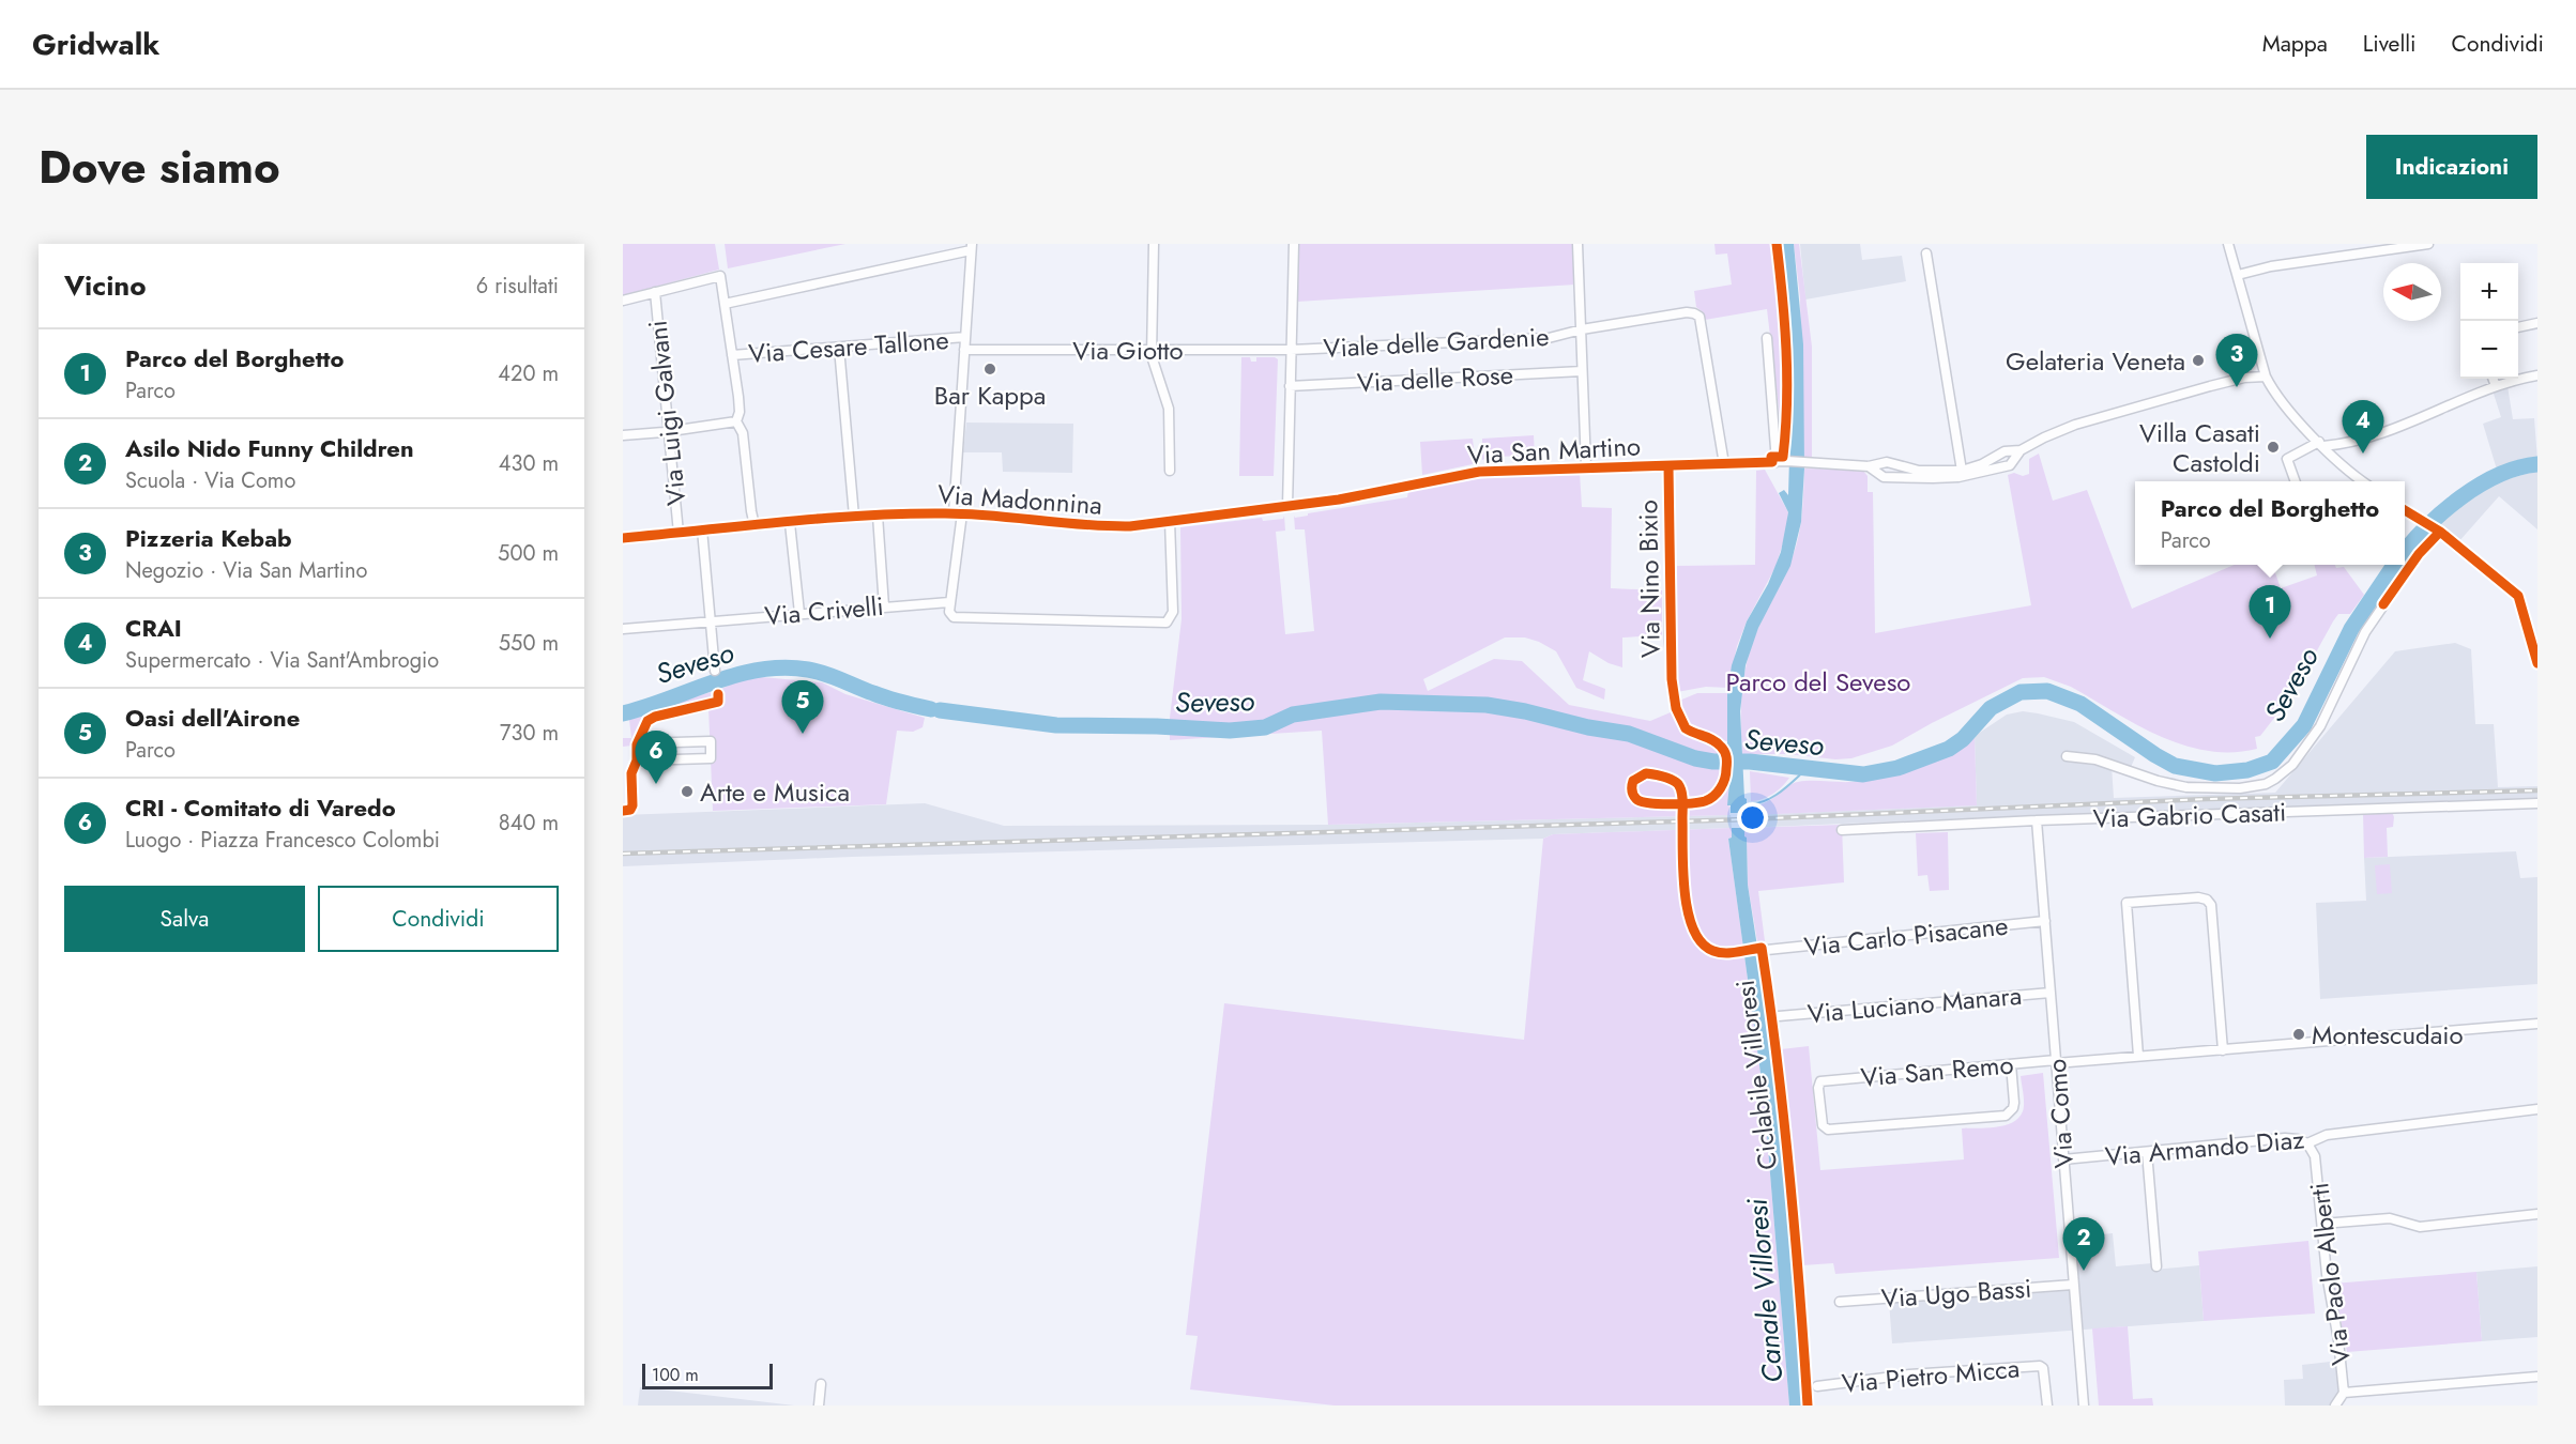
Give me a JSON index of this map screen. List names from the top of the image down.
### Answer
{
  "streets": {
    "street": [
      "Viale delle Gardenie",
      "Via Cesare Tallone",
      "Via Giotto",
      "Via delle Rose",
      "Via Luigi Galvani",
      "Via San Martino",
      "Via Madonnina",
      "Via Nino Bixio",
      "Via Crivelli",
      "Via Gabrio Casati",
      "Via Carlo Pisacane",
      "Via Luciano Manara",
      "Via San Remo",
      "Via Como",
      "Via Armando Diaz",
      "Via Paolo Alberti",
      "Via Ugo Bassi",
      "Via Pietro Micca"
    ],
    "cycle path": ["Ciclabile Villoresi"]
  },
  "crossings": [
    ["Viale delle Gardenie", "Via Giotto"],
    ["Viale delle Gardenie", "Via San Martino"],
    ["Via Luigi Galvani", "Via Madonnina"],
    ["Via San Martino", "Via Madonnina"],
    ["Via San Martino", "Via Nino Bixio"],
    ["Via Gabrio Casati", "Via Como"],
    ["Via Carlo Pisacane", "Via Como"],
    ["Via Luciano Manara", "Via Como"],
    ["Via San Remo", "Via Como"],
    ["Via Como", "Via Armando Diaz"],
    ["Via Como", "Via Ugo Bassi"],
    ["Via Armando Diaz", "Via Paolo Alberti"]
  ],
  "water": ["Seveso", "Canale Villoresi"],
  "parks": ["Parco del Seveso"],
  "places": [
    "Gelateria Veneta",
    "Bar Kappa",
    "Villa Casati Castoldi",
    "Arte e Musica",
    "Montescudaio"
  ],
  "scale_bar": "100 m",
  "north": "left",
  "page": {
    "header": "Gridwalk",
    "nav": ["Mappa", "Livelli", "Condividi"],
    "title": "Dove siamo",
    "buttons": [
      "Indicazioni",
      ["Salva", "Condividi"]
    ],
    "heading": ["Vicino", "6 risultati"],
    "map_buttons": ["+", "−"],
    "list": [
      {
        "mark": "1",
        "name": "Parco del Borghetto",
        "note": "Parco",
        "value": "420 m"
      },
      {
        "mark": "2",
        "name": "Asilo Nido Funny Children",
        "note": "Scuola · Via Como",
        "value": "430 m"
      },
      {
        "mark": "3",
        "name": "Pizzeria Kebab",
        "note": "Negozio · Via San Martino",
        "value": "500 m"
      },
      {
        "mark": "4",
        "name": "CRAI",
        "note": "Supermercato · Via Sant'Ambrogio",
        "value": "550 m"
      },
      {
        "mark": "5",
        "name": "Oasi dell'Airone",
        "note": "Parco",
        "value": "730 m"
      },
      {
        "mark": "6",
        "name": "CRI - Comitato di Varedo",
        "note": "Luogo · Piazza Francesco Colombi",
        "value": "840 m"
      }
    ],
    "pins": [
      "3",
      "4",
      "1",
      "5",
      "6",
      "2"
    ],
    "popup": ["Parco del Borghetto", "Parco"],
    "scale": "100 m"
  }
}
